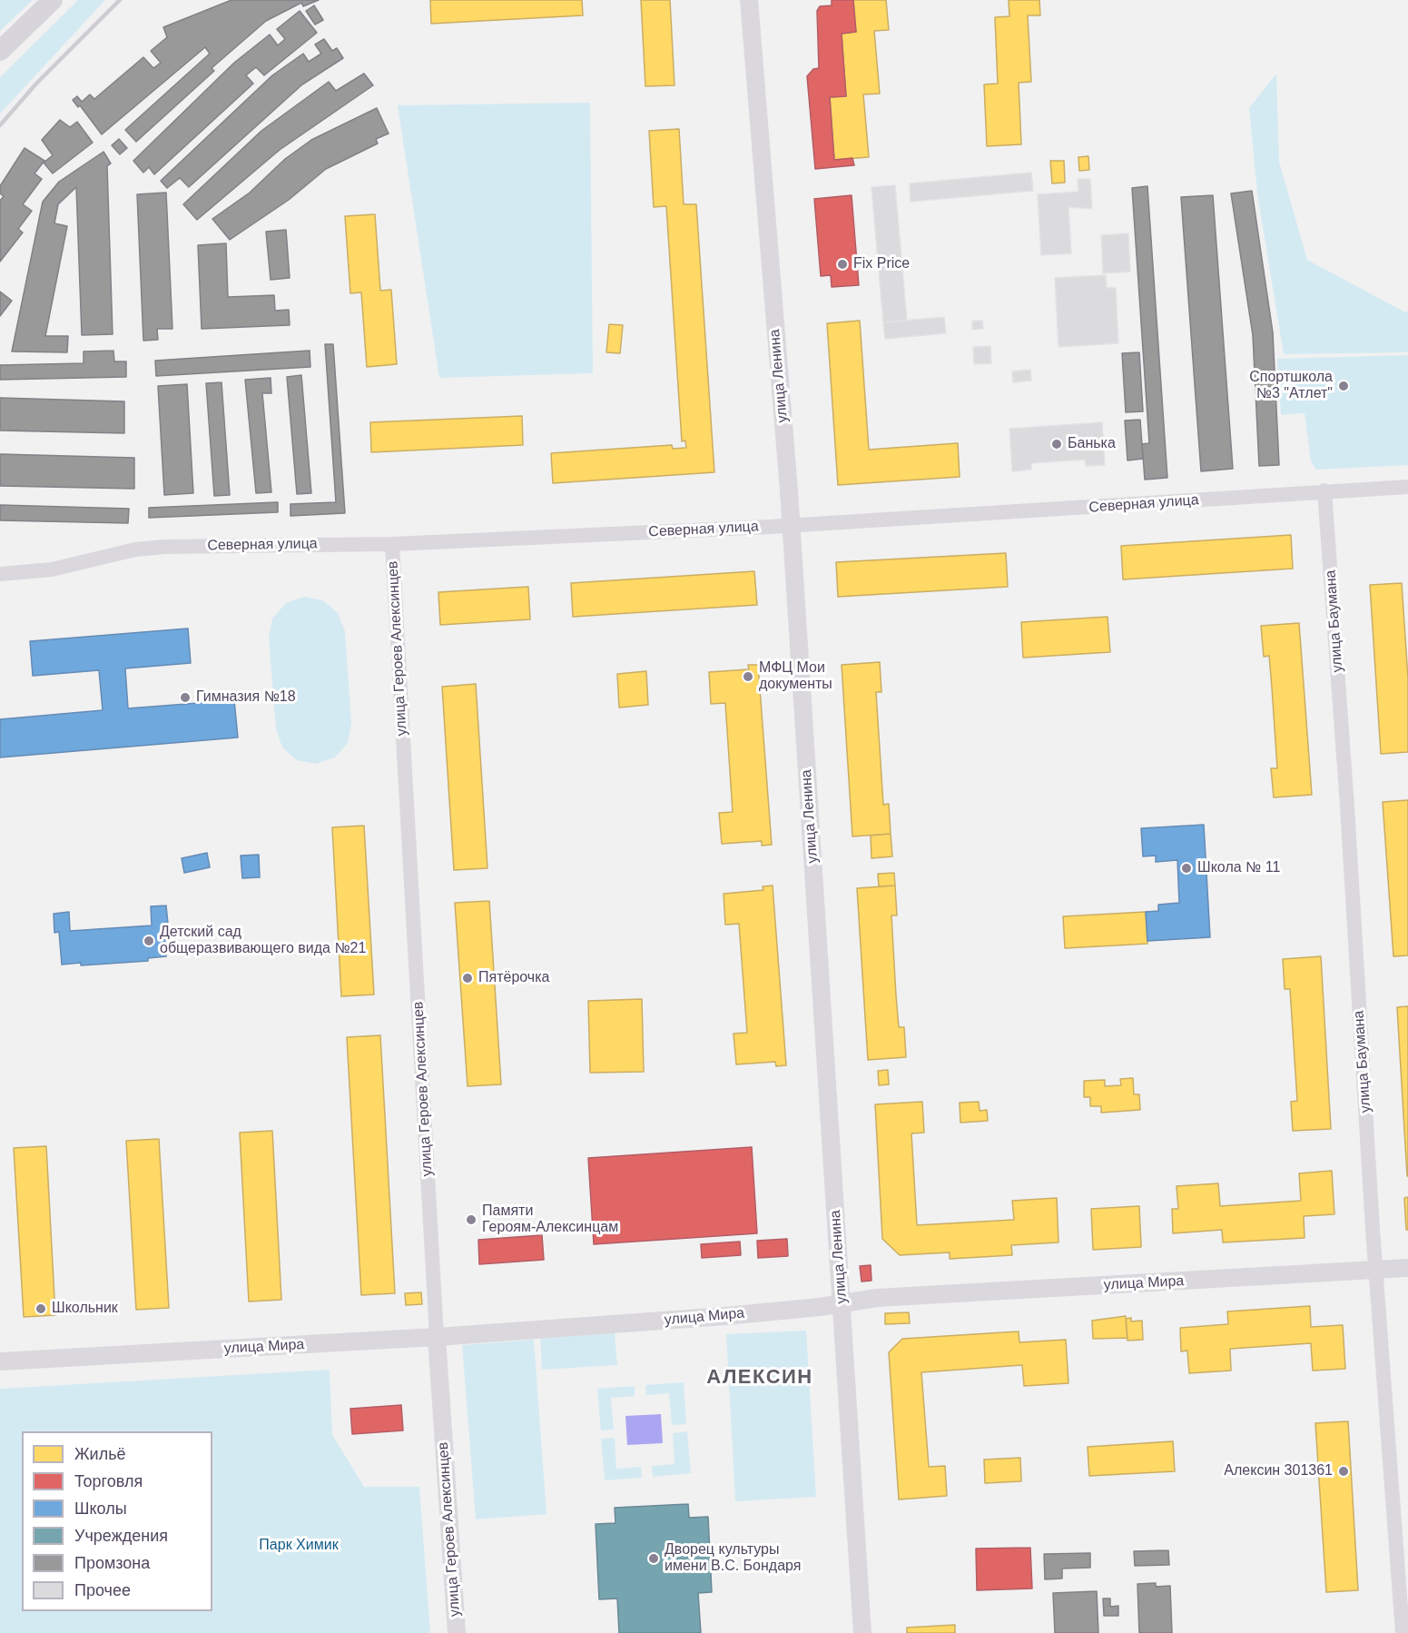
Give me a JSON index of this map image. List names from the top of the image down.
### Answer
{
  "streets": {
    "street": [
      "улица Ленина",
      "Северная улица",
      "улица Баумана",
      "улица Героев Алексинцев",
      "улица Мира"
    ]
  },
  "crossings": [
    ["улица Ленина", "Северная улица"],
    ["улица Ленина", "улица Мира"],
    ["Северная улица", "улица Баумана"],
    ["Северная улица", "улица Героев Алексинцев"],
    ["улица Баумана", "улица Мира"],
    ["улица Героев Алексинцев", "улица Мира"]
  ],
  "districts": ["АЛЕКСИН"],
  "parks": ["Парк Химик"],
  "places": [
    "Fix Price",
    "Спортшкола №3 \"Атлет\"",
    "Банька",
    "МФЦ Мои документы",
    "Гимназия №18",
    "Школа № 11",
    "Детский сад общеразвивающего вида №21",
    "Пятёрочка",
    "Памяти Героям-Алексинцам",
    "Школьник",
    "Алексин 301361",
    "Дворец культуры имени В.С. Бондаря"
  ],
  "legend": [
    "Жильё",
    "Торговля",
    "Школы",
    "Учреждения",
    "Промзона",
    "Прочее"
  ]
}
